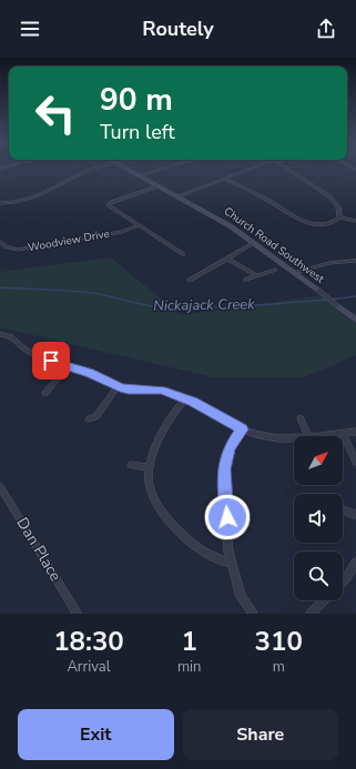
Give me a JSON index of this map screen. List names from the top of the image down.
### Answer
{
  "streets": {
    "street": ["Woodview Drive", "Church Road Southwest", "Dan Place"]
  },
  "water": ["Nickajack Creek"],
  "north": "top right",
  "page": {
    "header": "Routely",
    "turn": ["90 m", "Turn left"],
    "eta": [
      "18:30",
      "Arrival",
      "1",
      "min",
      "310",
      "m"
    ],
    "buttons": ["Exit", "Share"]
  }
}
